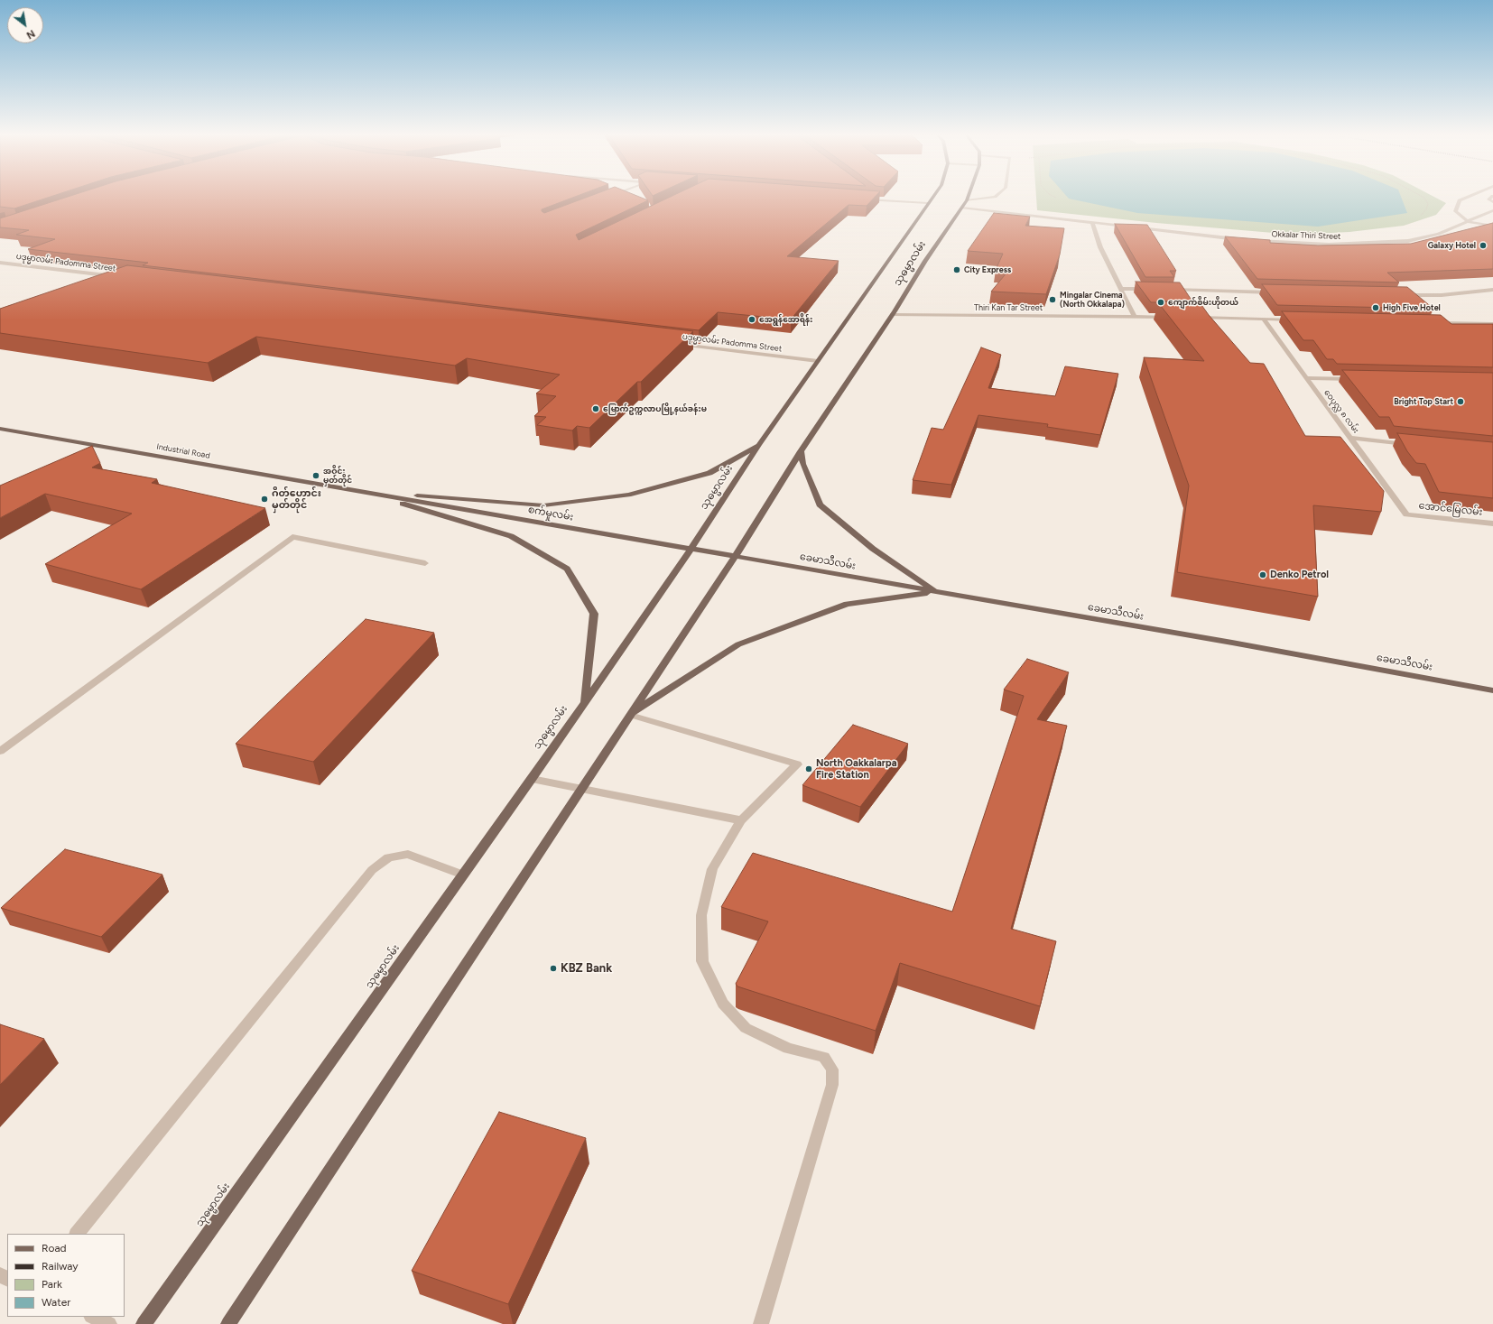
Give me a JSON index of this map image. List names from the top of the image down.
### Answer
{
  "streets": {
    "main road": [
      "သုဓမ္မာလမ်း",
      "Industrial Road",
      "စက်မှုလမ်း",
      "ခေမာသီလမ်း"
    ],
    "street": [
      "Okkalar Thiri Street",
      "ပဒုမ္မာလမ်း Padomma Street",
      "Thiri Kan Tar Street",
      "ဝေပုလ္လ ၈ လမ်း",
      "အောင်မြေလမ်း"
    ]
  },
  "crossings": [
    ["ပဒုမ္မာလမ်း Padomma Street", "သုဓမ္မာလမ်း"],
    ["သုဓမ္မာလမ်း", "Thiri Kan Tar Street"],
    ["သုဓမ္မာလမ်း", "စက်မှုလမ်း"],
    ["သုဓမ္မာလမ်း", "ခေမာသီလမ်း"],
    ["ဝေပုလ္လ ၈ လမ်း", "အောင်မြေလမ်း"],
    ["Industrial Road", "စက်မှုလမ်း"],
    ["စက်မှုလမ်း", "ခေမာသီလမ်း"]
  ],
  "places": [
    "Galaxy Hotel",
    "City Express",
    "Mingalar Cinema (North Okkalapa)",
    "ကျောက်စိမ်းဟိုတယ်",
    "High Five Hotel",
    "အေရွန်အောရိန်း",
    "Bright Top Start",
    "မြောက်ဥက္ကလာပမြို့နယ်ခန်းမ",
    "အဝိုင်း မှတ်တိုင်",
    "ဂိတ်ဟောင်း မှတ်တိုင်",
    "Denko Petrol",
    "North Oakkalarpa Fire Station",
    "KBZ Bank"
  ],
  "legend": [
    "Road",
    "Railway",
    "Park",
    "Water"
  ],
  "north": "bottom right"
}
